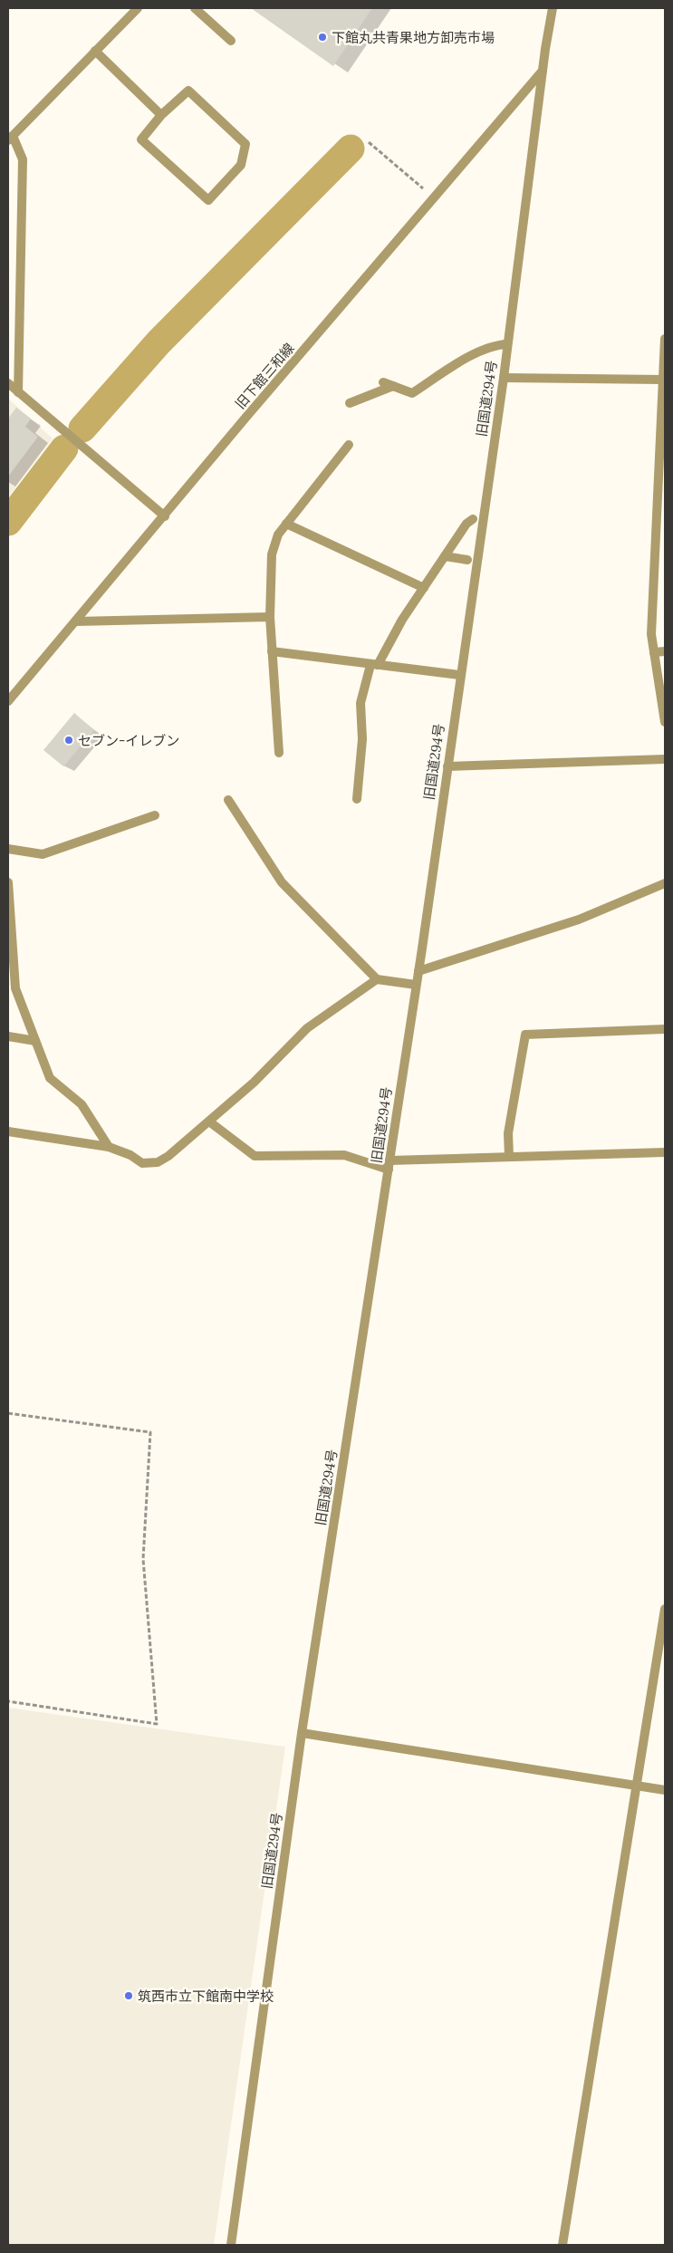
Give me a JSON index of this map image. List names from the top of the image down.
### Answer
{
  "streets": {
    "street": ["旧下館三和線", "旧国道294号"]
  },
  "crossings": [
    ["旧下館三和線", "旧国道294号"]
  ],
  "places": ["下館丸共青果地方卸売市場", "セブン-イレブン", "筑西市立下館南中学校"]
}
